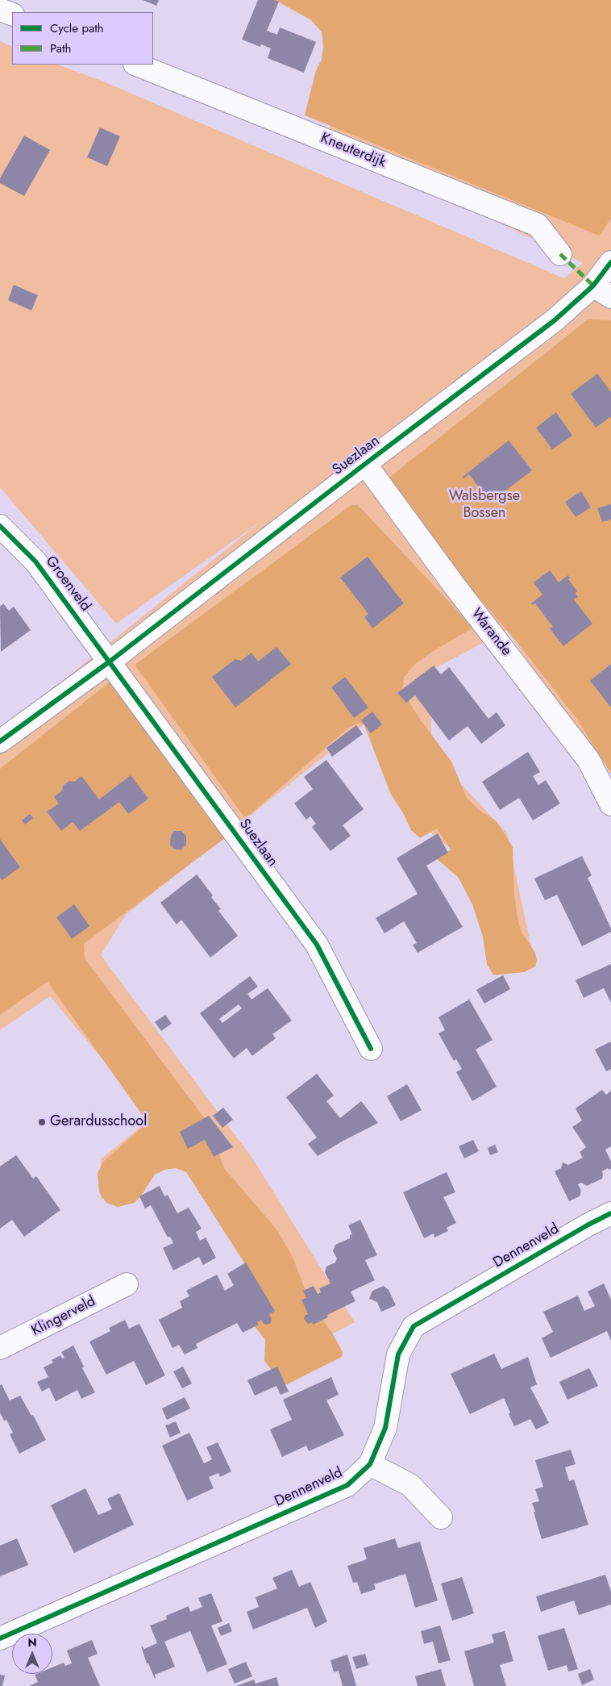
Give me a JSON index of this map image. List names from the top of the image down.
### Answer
{
  "streets": {
    "street": [
      "Kneuterdijk",
      "Suezlaan",
      "Groenveld",
      "Warande",
      "Dennenveld",
      "Klingerveld"
    ]
  },
  "crossings": [
    ["Suezlaan", "Groenveld"],
    ["Suezlaan", "Warande"]
  ],
  "parks": ["Walsbergse Bossen"],
  "places": ["Gerardusschool"],
  "legend": ["Cycle path", "Path"],
  "north": "top"
}
